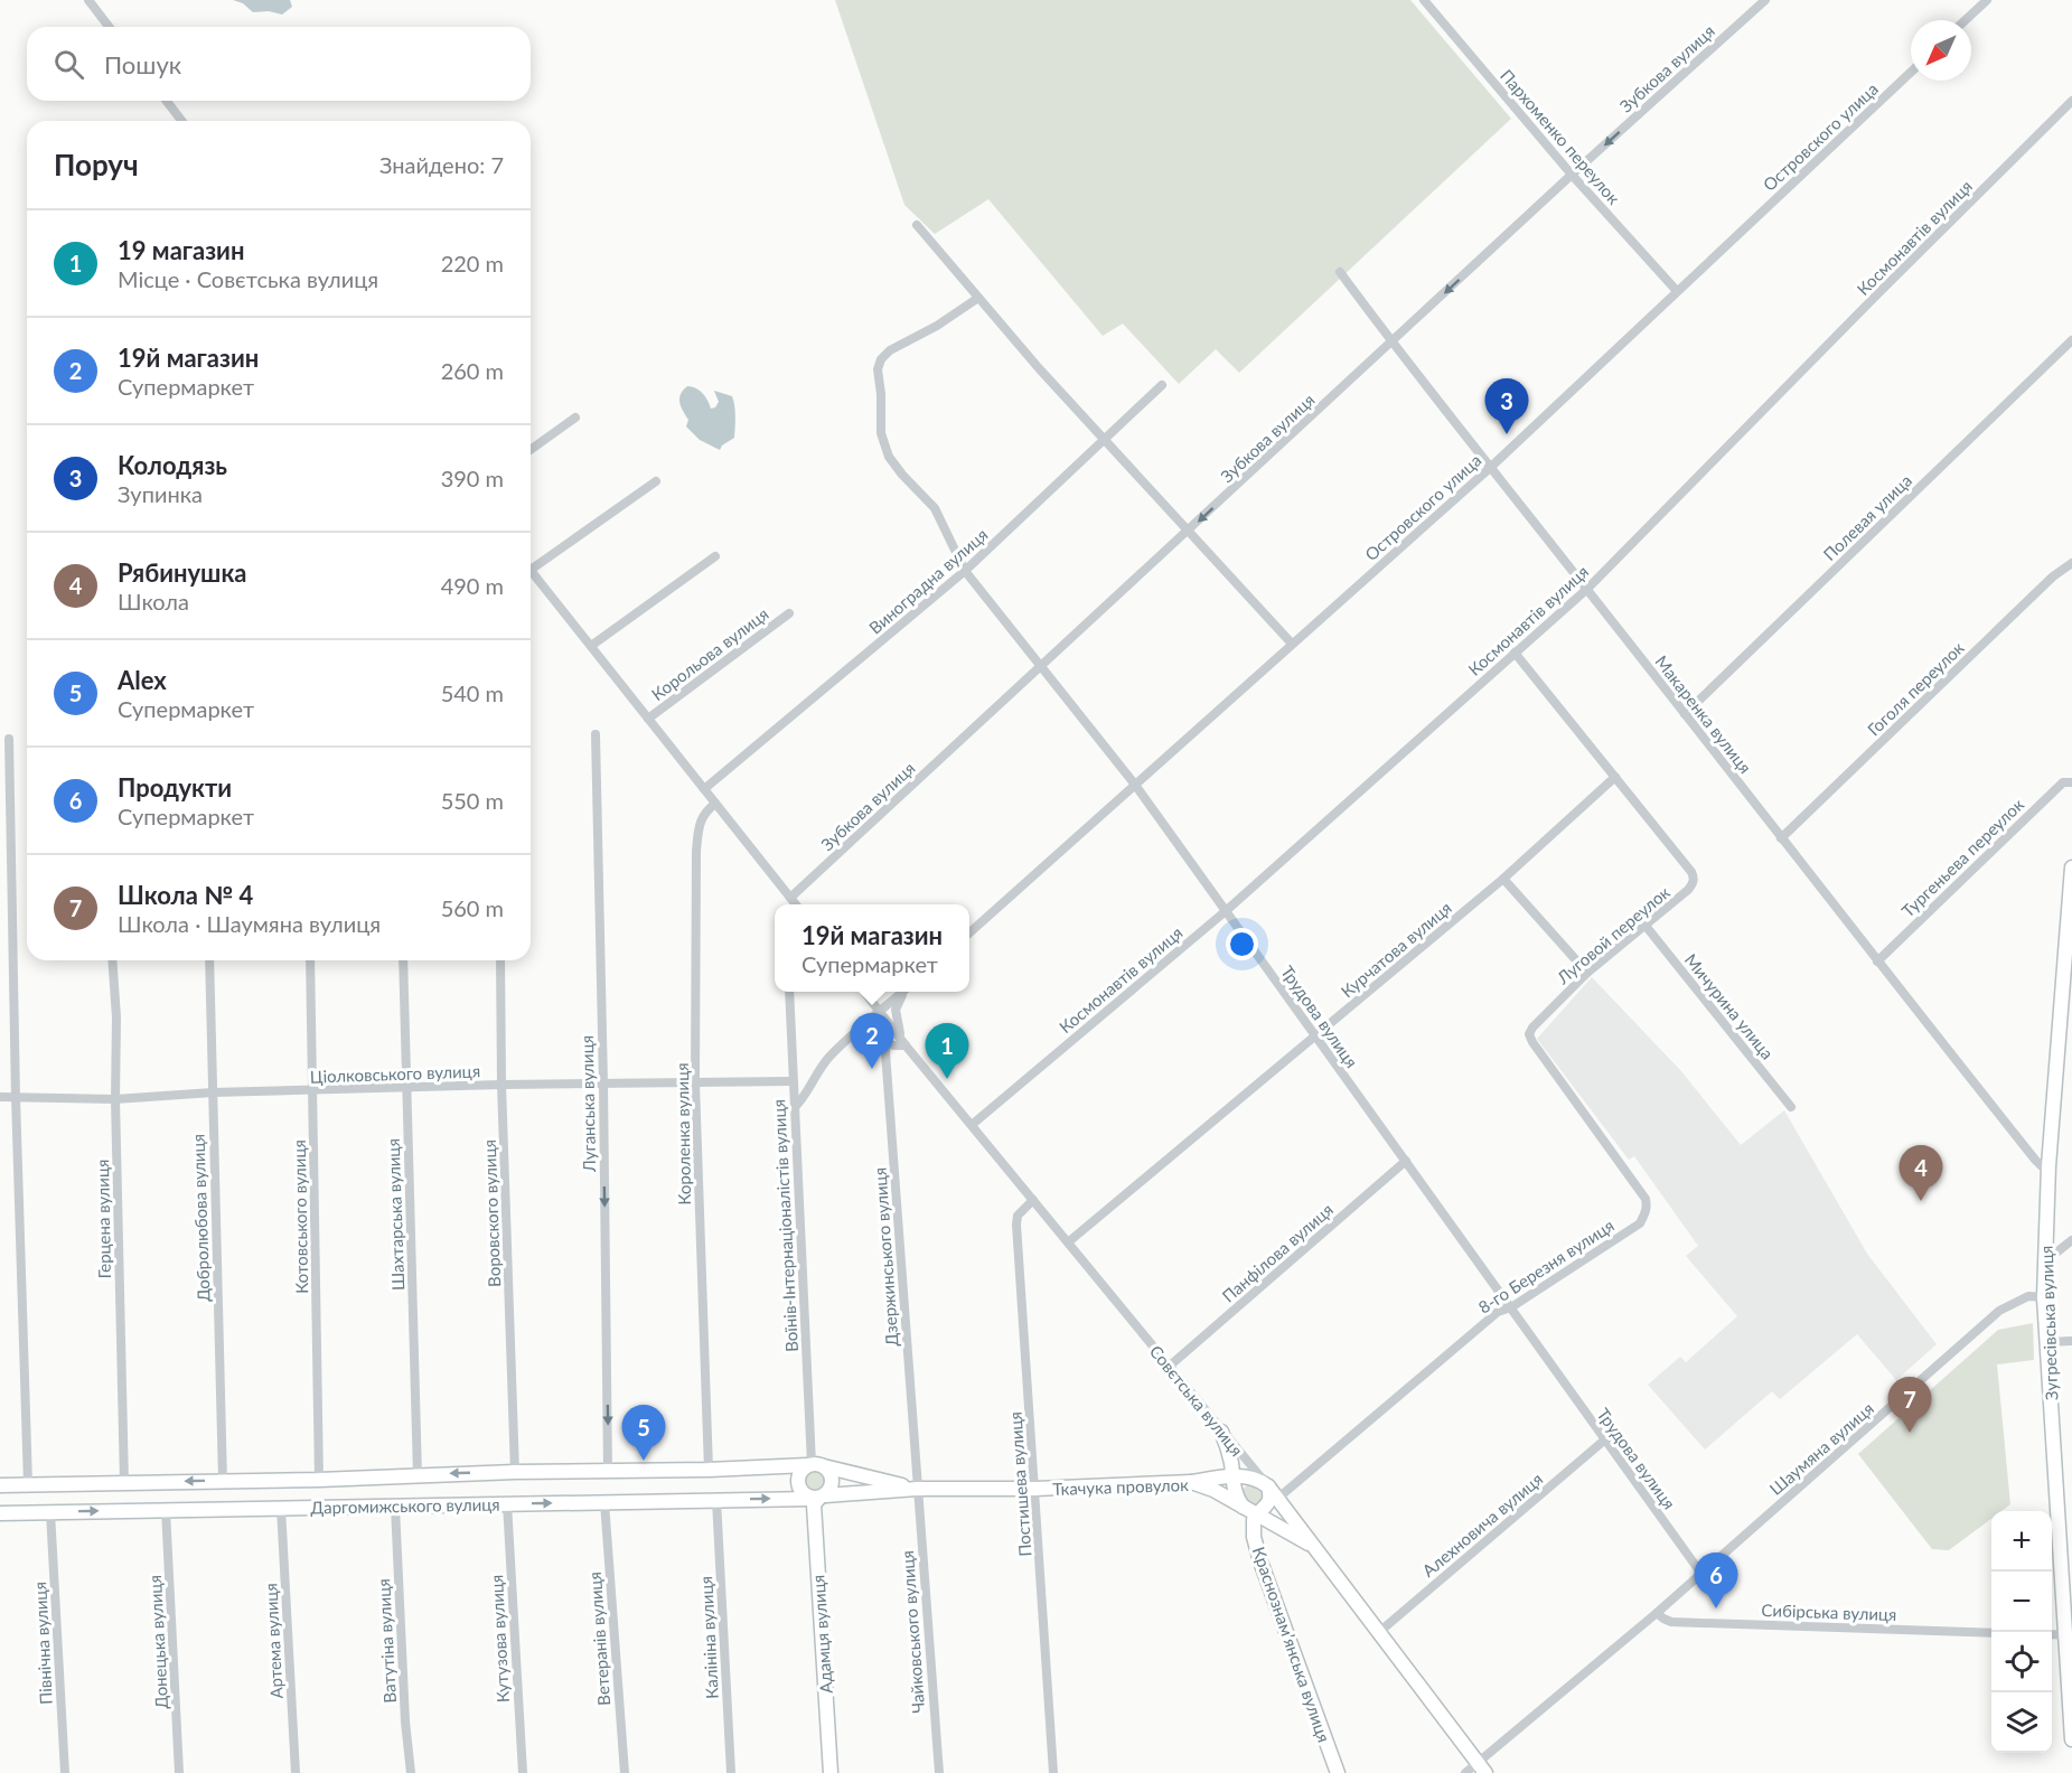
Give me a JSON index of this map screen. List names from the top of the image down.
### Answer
{
  "streets": {
    "street": [
      "Зубкова вулиця",
      "Пархоменко переулок",
      "Островского улица",
      "Космонавтів вулиця",
      "Полевая улица",
      "Виноградна вулиця",
      "Корольова вулиця",
      "Гоголя переулок",
      "Макаренка вулиця",
      "Тургеньева переулок",
      "Луговой переулок",
      "Курчатова вулиця",
      "Мичурина улица",
      "Трудова вулиця",
      "Ціолковського вулиця",
      "Луганська вулиця",
      "Короленка вулиця",
      "Воровского вулиця",
      "Шахтарська вулиця",
      "Котовського вулиця",
      "Добролюбова вулиця",
      "Герцена вулиця",
      "Воїнів-Інтернаціоналістів вулиця",
      "Панфілова вулиця",
      "Дзержинського вулиця",
      "8-го Березня вулиця",
      "Зугресівська вулиця",
      "Совєтська вулиця",
      "Шаумяна вулиця",
      "Постишева вулиця",
      "Ткачука провулок",
      "Даргомижського вулиця",
      "Алехновича вулиця",
      "Сибірська вулиця",
      "Чайковського вулиця",
      "Адамця вулиця",
      "Калініна вулиця",
      "Кутузова вулиця",
      "Ветеранів вулиця",
      "Артема вулиця",
      "Ватутіна вулиця",
      "Донецька вулиця",
      "Північна вулиця",
      "Краснознамʼянська вулиця"
    ]
  },
  "crossings": [
    ["Зубкова вулиця", "Пархоменко переулок"],
    ["Зубкова вулиця", "Макаренка вулиця"],
    ["Зубкова вулиця", "Трудова вулиця"],
    ["Пархоменко переулок", "Островского улица"],
    ["Островского улица", "Макаренка вулиця"],
    ["Островского улица", "Трудова вулиця"],
    ["Космонавтів вулиця", "Макаренка вулиця"],
    ["Космонавтів вулиця", "Луговой переулок"],
    ["Космонавтів вулиця", "Трудова вулиця"],
    ["Космонавтів вулиця", "Совєтська вулиця"],
    ["Полевая улица", "Макаренка вулиця"],
    ["Виноградна вулиця", "Трудова вулиця"],
    ["Гоголя переулок", "Макаренка вулиця"],
    ["Макаренка вулиця", "Тургеньева переулок"],
    ["Макаренка вулиця", "Зугресівська вулиця"],
    ["Луговой переулок", "Курчатова вулиця"],
    ["Луговой переулок", "Мичурина улица"],
    ["Луговой переулок", "8-го Березня вулиця"],
    ["Курчатова вулиця", "Трудова вулиця"],
    ["Курчатова вулиця", "Совєтська вулиця"],
    ["Трудова вулиця", "Панфілова вулиця"],
    ["Трудова вулиця", "8-го Березня вулиця"],
    ["Трудова вулиця", "Шаумяна вулиця"],
    ["Трудова вулиця", "Алехновича вулиця"],
    ["Ціолковського вулиця", "Луганська вулиця"],
    ["Ціолковського вулиця", "Короленка вулиця"],
    ["Ціолковського вулиця", "Воровского вулиця"],
    ["Ціолковського вулиця", "Шахтарська вулиця"],
    ["Ціолковського вулиця", "Котовського вулиця"],
    ["Ціолковського вулиця", "Добролюбова вулиця"],
    ["Ціолковського вулиця", "Герцена вулиця"],
    ["Ціолковського вулиця", "Воїнів-Інтернаціоналістів вулиця"],
    ["Луганська вулиця", "Даргомижського вулиця"],
    ["Короленка вулиця", "Даргомижського вулиця"],
    ["Воровского вулиця", "Даргомижського вулиця"],
    ["Шахтарська вулиця", "Даргомижського вулиця"],
    ["Котовського вулиця", "Даргомижського вулиця"],
    ["Добролюбова вулиця", "Даргомижського вулиця"],
    ["Герцена вулиця", "Даргомижського вулиця"],
    ["Воїнів-Інтернаціоналістів вулиця", "Даргомижського вулиця"],
    ["Воїнів-Інтернаціоналістів вулиця", "Адамця вулиця"],
    ["Панфілова вулиця", "Совєтська вулиця"],
    ["Дзержинського вулиця", "Ткачука провулок"],
    ["Дзержинського вулиця", "Даргомижського вулиця"],
    ["Дзержинського вулиця", "Чайковського вулиця"],
    ["8-го Березня вулиця", "Совєтська вулиця"],
    ["Зугресівська вулиця", "Шаумяна вулиця"],
    ["Совєтська вулиця", "Постишева вулиця"],
    ["Совєтська вулиця", "Ткачука провулок"],
    ["Совєтська вулиця", "Алехновича вулиця"],
    ["Шаумяна вулиця", "Сибірська вулиця"],
    ["Постишева вулиця", "Ткачука провулок"],
    ["Ткачука провулок", "Даргомижського вулиця"],
    ["Ткачука провулок", "Чайковського вулиця"],
    ["Ткачука провулок", "Краснознамʼянська вулиця"],
    ["Даргомижського вулиця", "Чайковського вулиця"],
    ["Даргомижського вулиця", "Адамця вулиця"],
    ["Даргомижського вулиця", "Калініна вулиця"],
    ["Даргомижського вулиця", "Кутузова вулиця"],
    ["Даргомижського вулиця", "Ветеранів вулиця"],
    ["Даргомижського вулиця", "Артема вулиця"],
    ["Даргомижського вулиця", "Ватутіна вулиця"],
    ["Даргомижського вулиця", "Донецька вулиця"],
    ["Даргомижського вулиця", "Північна вулиця"]
  ],
  "one_way": ["Зубкова вулиця", "Луганська вулиця"],
  "north": "bottom left",
  "page": {
    "search": "Пошук",
    "heading": ["Поруч", "Знайдено: 7"],
    "list": [
      {
        "mark": "1",
        "name": "19 магазин",
        "note": "Місце · Совєтська вулиця",
        "value": "220 m"
      },
      {
        "mark": "2",
        "name": "19й магазин",
        "note": "Супермаркет",
        "value": "260 m"
      },
      {
        "mark": "3",
        "name": "Колодязь",
        "note": "Зупинка",
        "value": "390 m"
      },
      {
        "mark": "4",
        "name": "Рябинушка",
        "note": "Школа",
        "value": "490 m"
      },
      {
        "mark": "5",
        "name": "Alex",
        "note": "Супермаркет",
        "value": "540 m"
      },
      {
        "mark": "6",
        "name": "Продукти",
        "note": "Супермаркет",
        "value": "550 m"
      },
      {
        "mark": "7",
        "name": "Школа № 4",
        "note": "Школа · Шаумяна вулиця",
        "value": "560 m"
      }
    ],
    "pins": [
      "3",
      "2",
      "1",
      "4",
      "7",
      "5",
      "6"
    ],
    "popup": ["19й магазин", "Супермаркет"],
    "map_buttons": ["+", "−"]
  }
}
